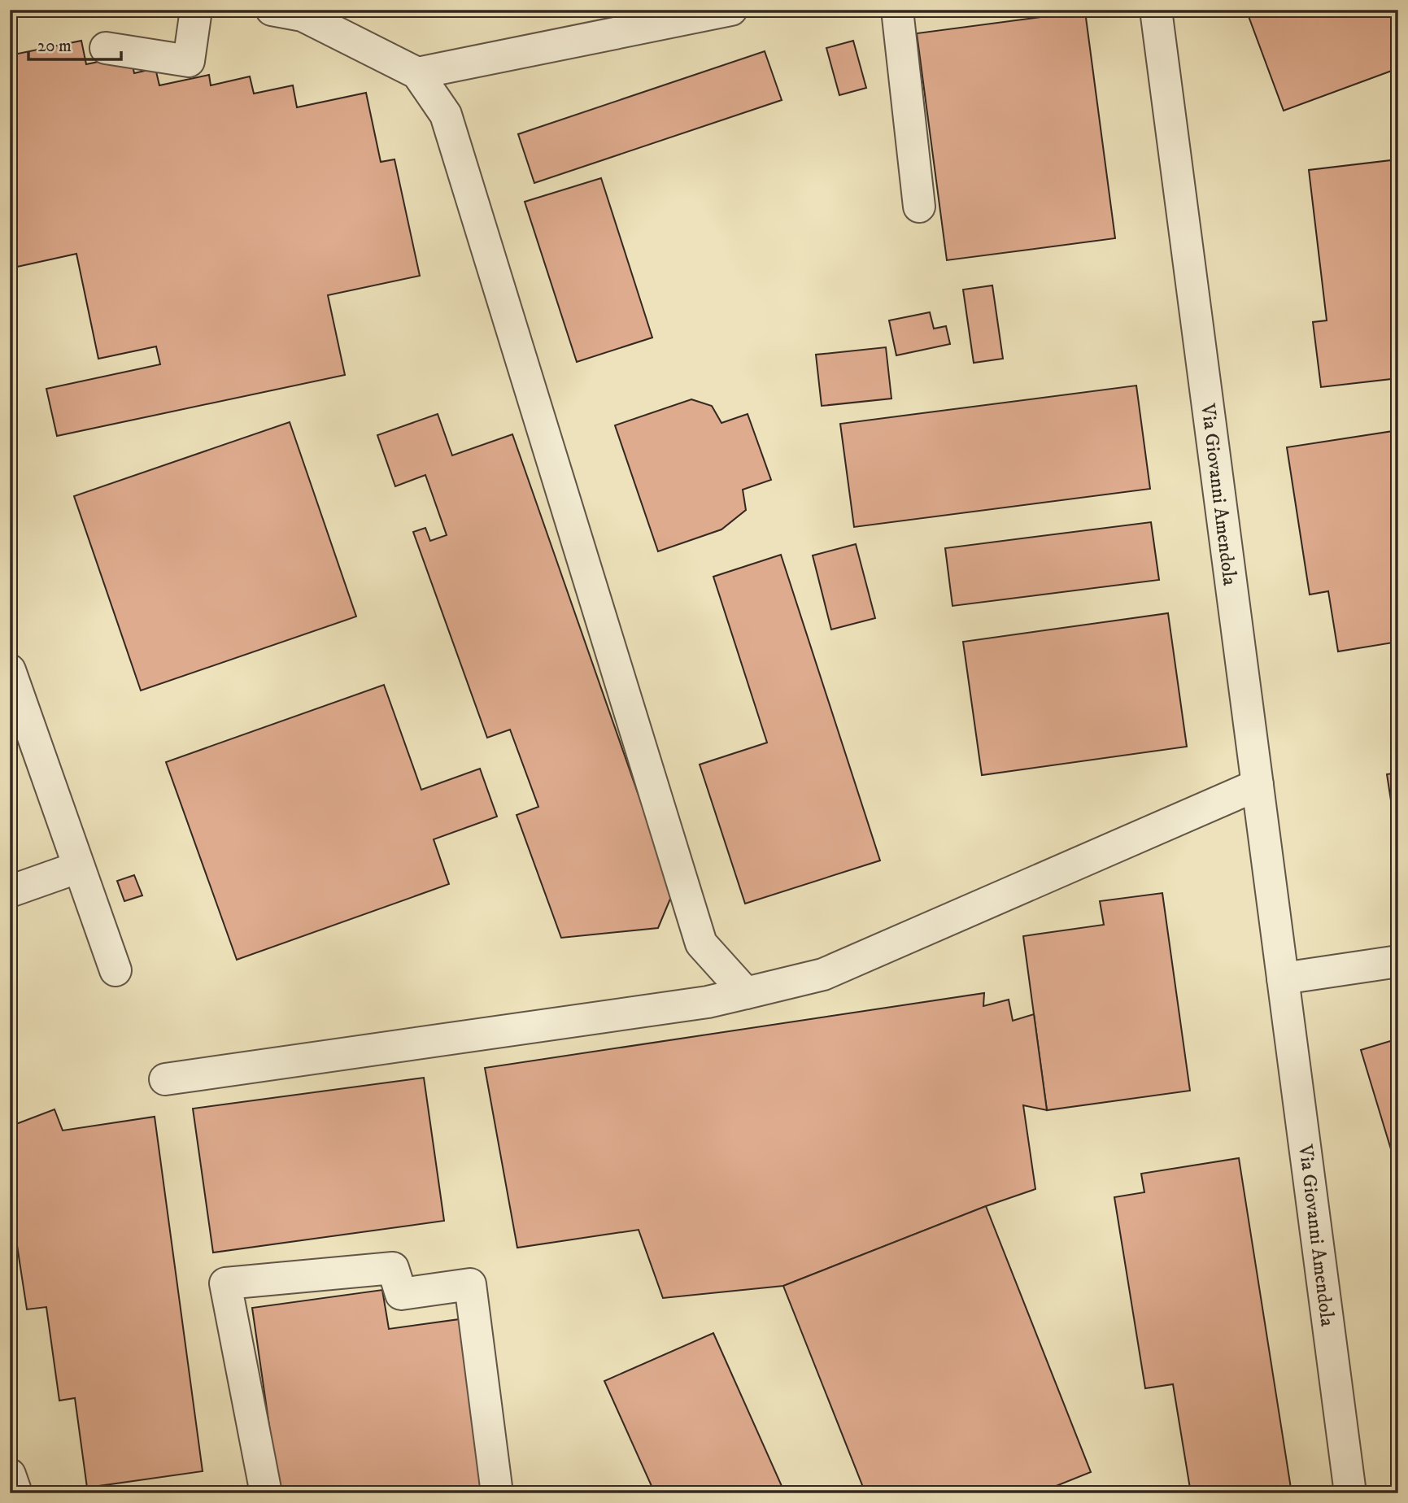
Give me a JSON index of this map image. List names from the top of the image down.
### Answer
{
  "streets": {
    "street": ["Via Giovanni Amendola"]
  },
  "scale_bar": "20 m"
}
